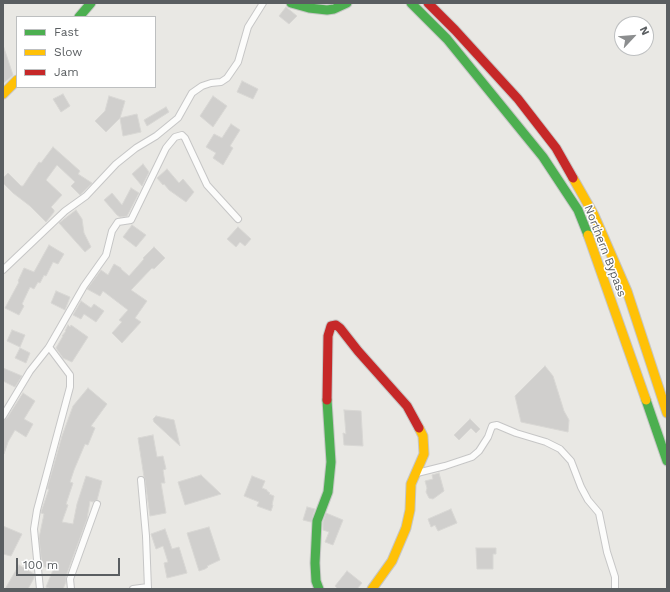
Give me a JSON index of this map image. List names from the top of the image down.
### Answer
{
  "streets": {
    "main road": ["Northern Bypass"]
  },
  "legend": ["Fast", "Slow", "Jam"],
  "scale_bar": "100 m",
  "north": "top right"
}
